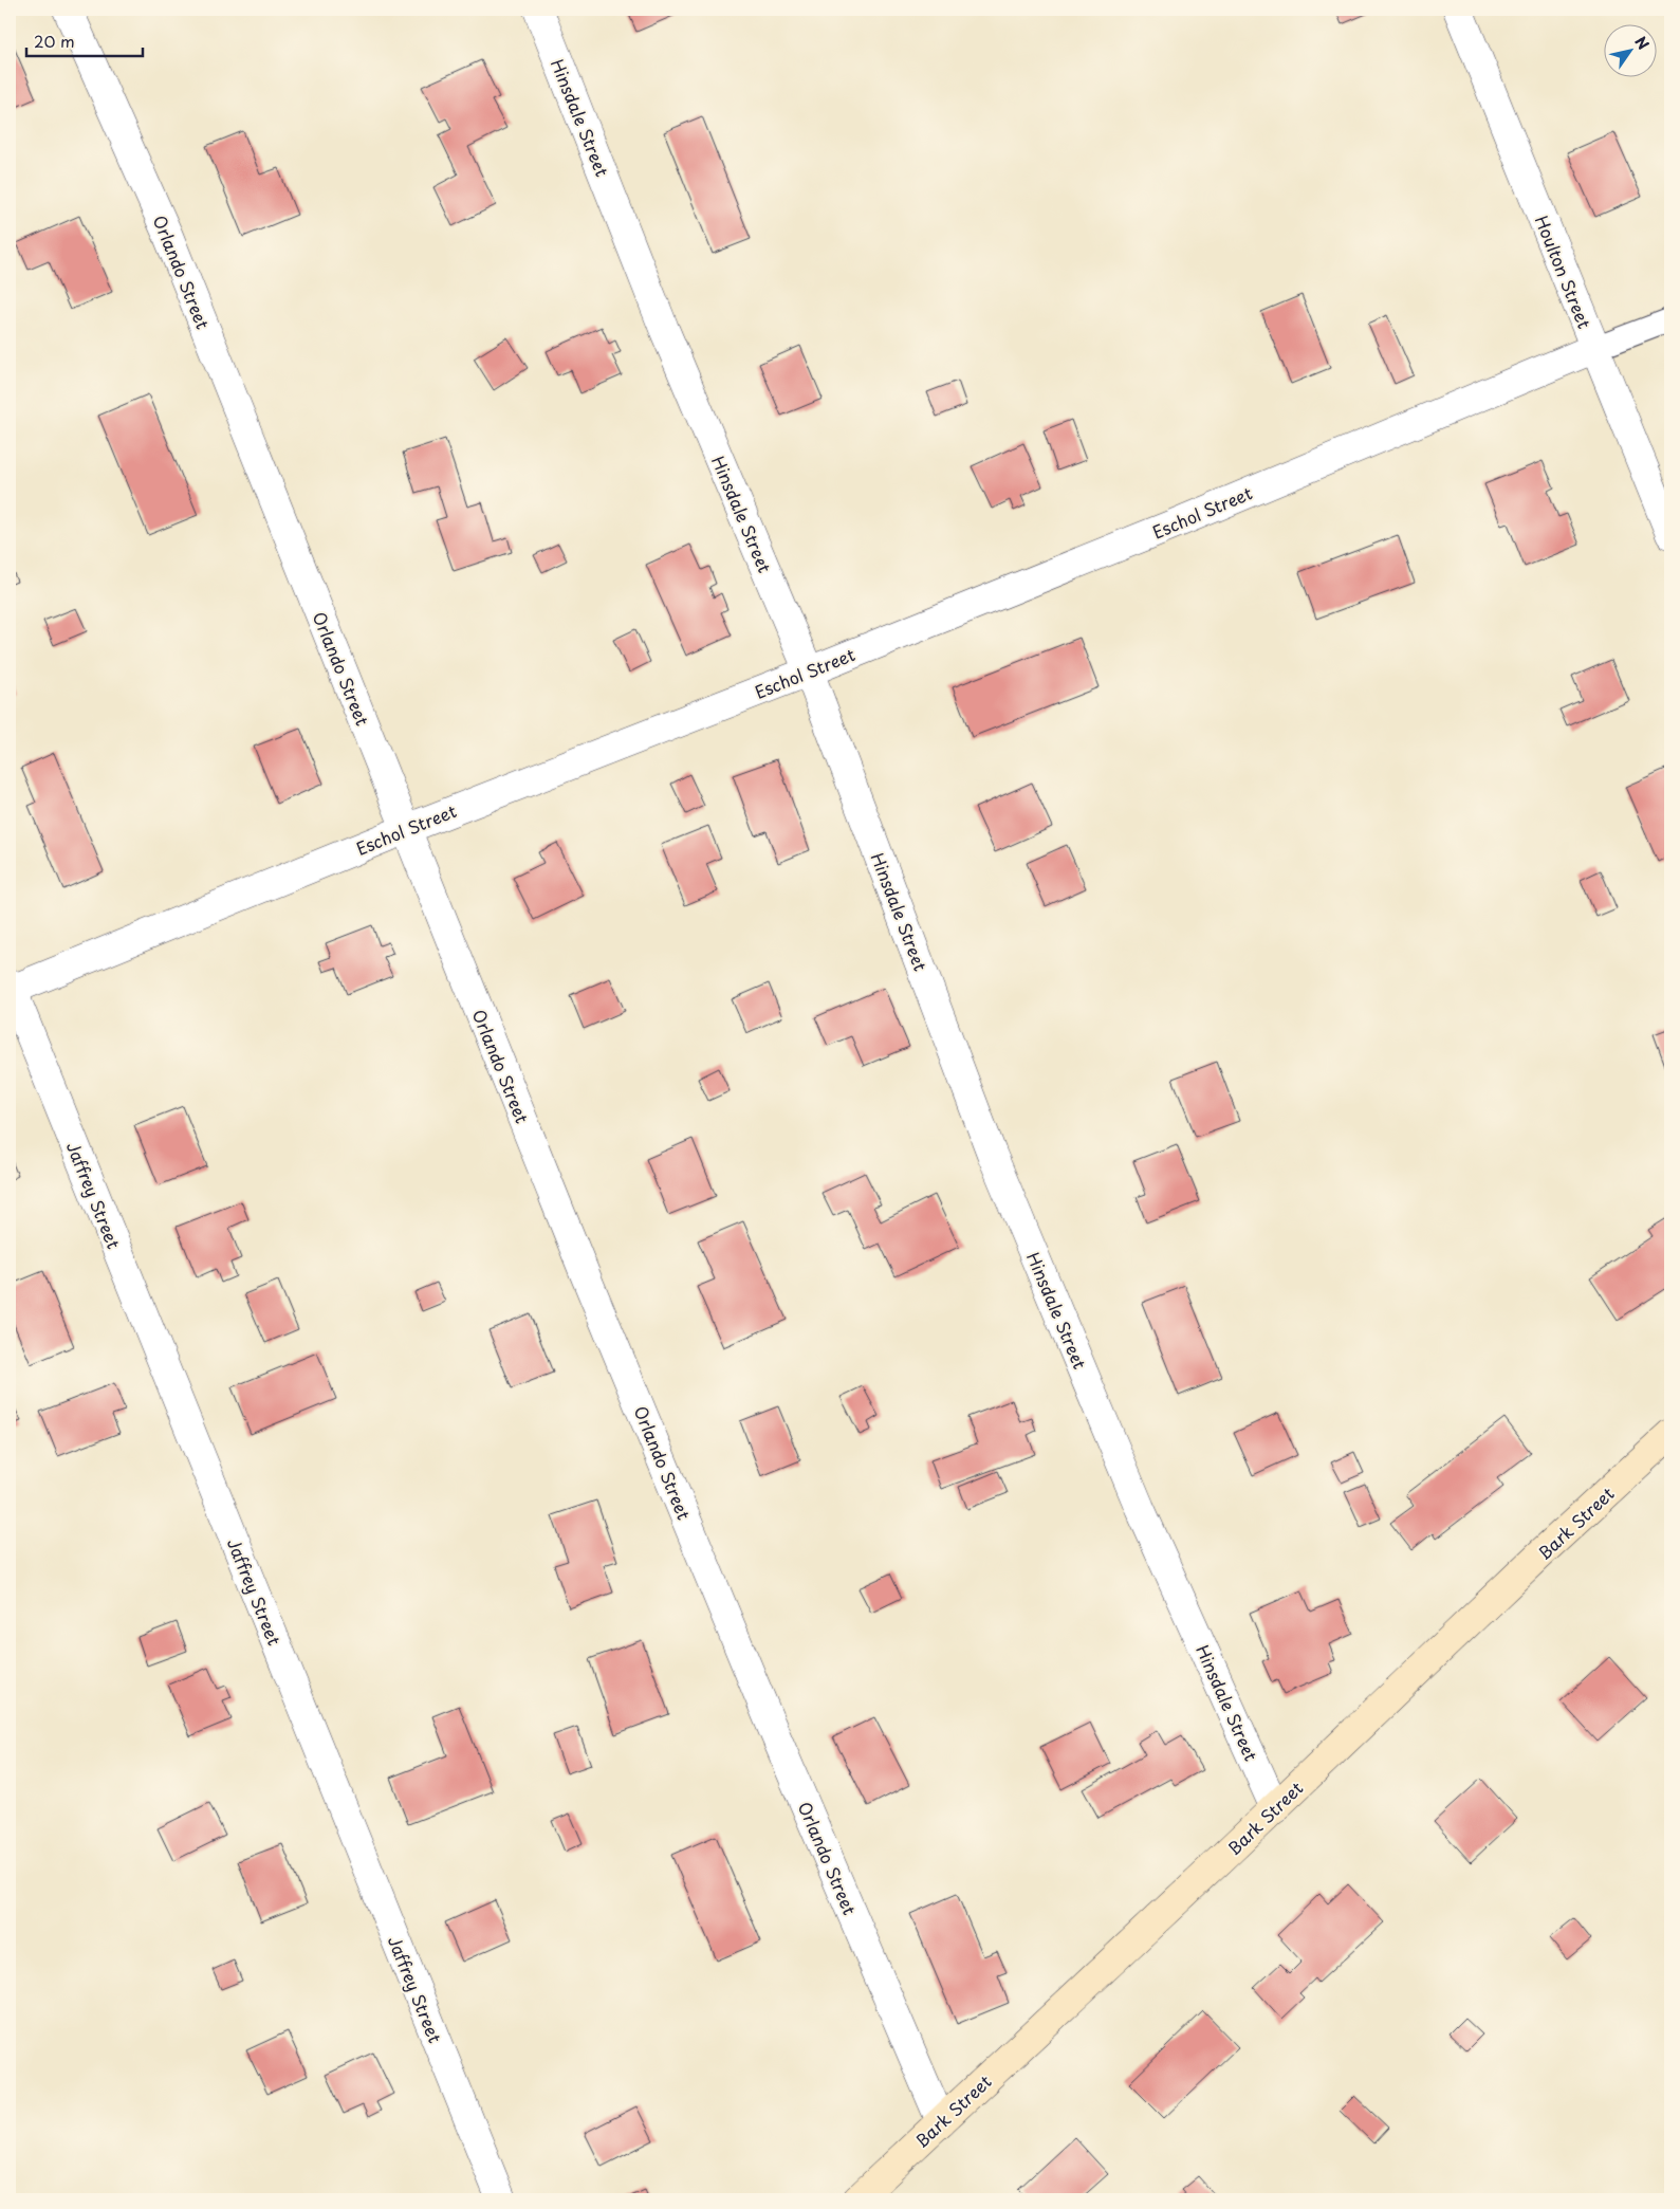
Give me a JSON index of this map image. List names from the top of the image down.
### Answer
{
  "streets": {
    "main road": ["Bark Street"],
    "street": [
      "Hinsdale Street",
      "Orlando Street",
      "Houlton Street",
      "Eschol Street",
      "Jaffrey Street"
    ]
  },
  "crossings": [
    ["Hinsdale Street", "Eschol Street"],
    ["Hinsdale Street", "Bark Street"],
    ["Orlando Street", "Eschol Street"],
    ["Orlando Street", "Bark Street"],
    ["Houlton Street", "Eschol Street"],
    ["Eschol Street", "Jaffrey Street"]
  ],
  "scale_bar": "20 m",
  "north": "top right"
}
